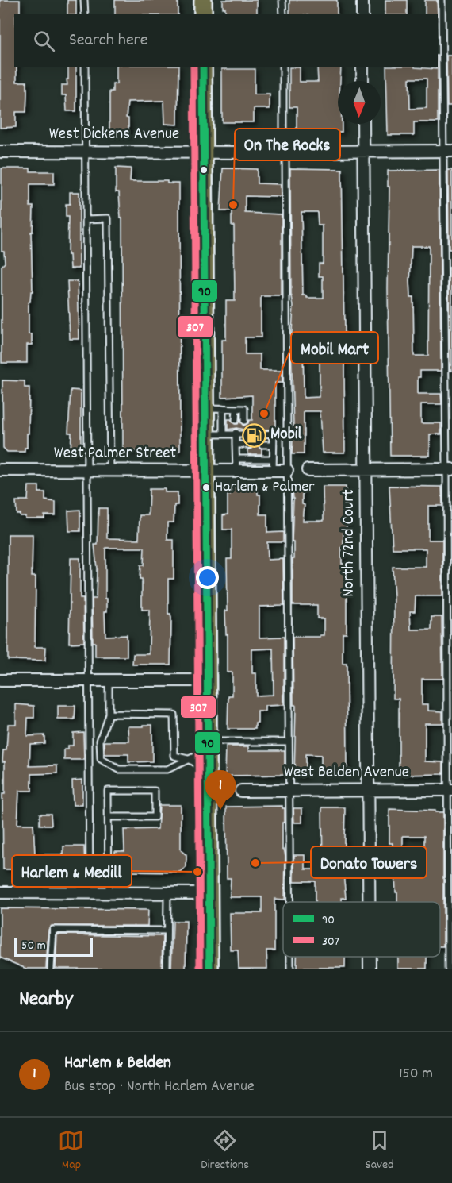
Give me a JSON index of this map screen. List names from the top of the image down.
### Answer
{
  "streets": {
    "street": [
      "West Dickens Avenue",
      "West Palmer Street",
      "North 72nd Court",
      "West Belden Avenue"
    ]
  },
  "crossings": [
    ["North 72nd Court", "West Belden Avenue"]
  ],
  "places": {
    "other": [
      "On The Rocks",
      "Mobil Mart",
      "Harlem & Palmer",
      "Donato Towers",
      "Harlem & Medill"
    ],
    "fuel station": ["Mobil"]
  },
  "lines": ["transit line 90", "transit line 307"],
  "legend": ["90", "307"],
  "scale_bar": "50 m",
  "north": "bottom",
  "page": {
    "search": "Search here",
    "pins": "1",
    "scale": "50 m",
    "heading": "Nearby",
    "list": [
      {
        "mark": "1",
        "name": "Harlem & Belden",
        "note": "Bus stop · North Harlem Avenue",
        "value": "150 m"
      }
    ],
    "nav": ["Map", "Directions", "Saved"]
  }
}
